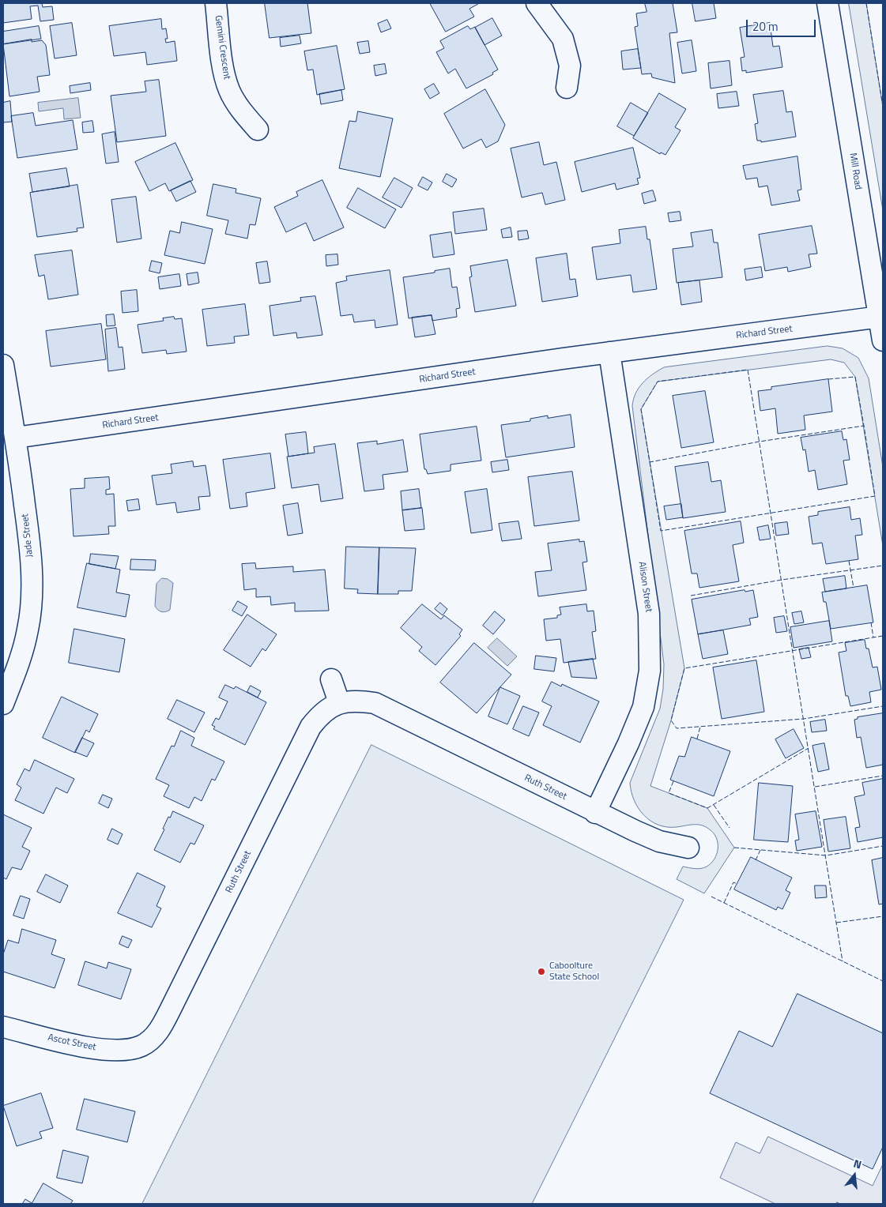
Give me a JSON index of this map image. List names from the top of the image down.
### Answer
{
  "streets": {
    "street": [
      "Gemini Crescent",
      "Mill Road",
      "Richard Street",
      "Jade Street",
      "Alison Street",
      "Ruth Street",
      "Ascot Street"
    ]
  },
  "crossings": [
    ["Mill Road", "Richard Street"],
    ["Richard Street", "Jade Street"],
    ["Richard Street", "Alison Street"],
    ["Alison Street", "Ruth Street"],
    ["Ruth Street", "Ascot Street"]
  ],
  "places": ["Caboolture State School"],
  "scale_bar": "20 m",
  "north": "top"
}
